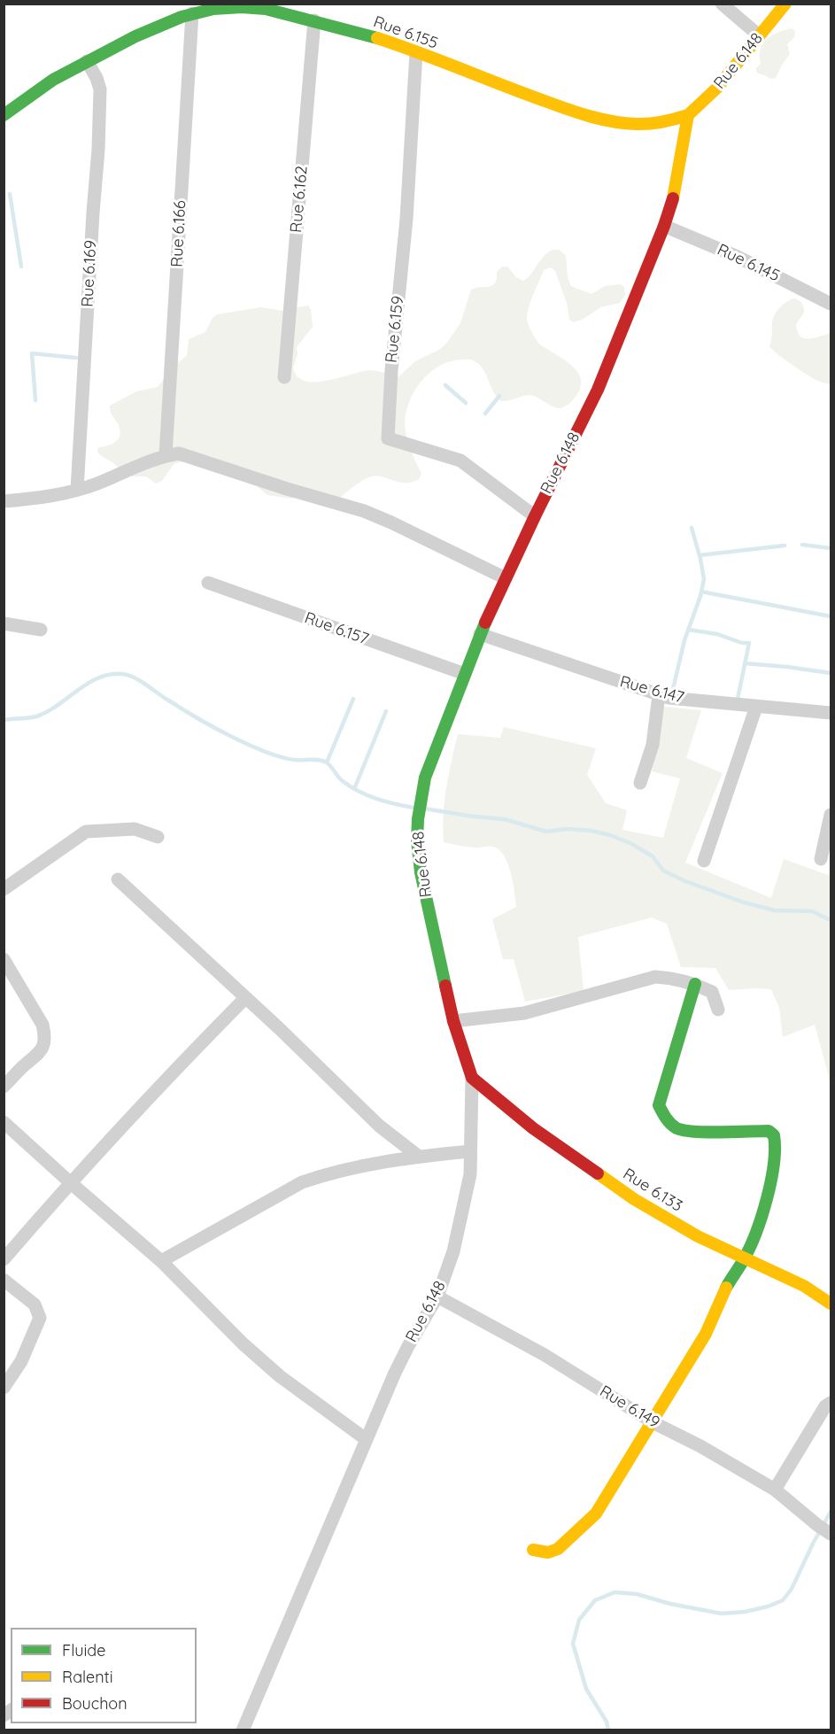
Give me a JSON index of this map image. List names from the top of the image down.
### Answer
{
  "streets": {
    "street": [
      "Rue 6.155",
      "Rue 6.148",
      "Rue 6.162",
      "Rue 6.166",
      "Rue 6.145",
      "Rue 6.169",
      "Rue 6.159",
      "Rue 6.157",
      "Rue 6.147",
      "Rue 6.133",
      "Rue 6.149"
    ]
  },
  "crossings": [
    ["Rue 6.155", "Rue 6.148"],
    ["Rue 6.155", "Rue 6.162"],
    ["Rue 6.155", "Rue 6.166"],
    ["Rue 6.155", "Rue 6.169"],
    ["Rue 6.155", "Rue 6.159"],
    ["Rue 6.148", "Rue 6.145"],
    ["Rue 6.148", "Rue 6.159"],
    ["Rue 6.148", "Rue 6.157"],
    ["Rue 6.148", "Rue 6.147"],
    ["Rue 6.148", "Rue 6.133"],
    ["Rue 6.148", "Rue 6.149"]
  ],
  "legend": ["Fluide", "Ralenti", "Bouchon"]
}
